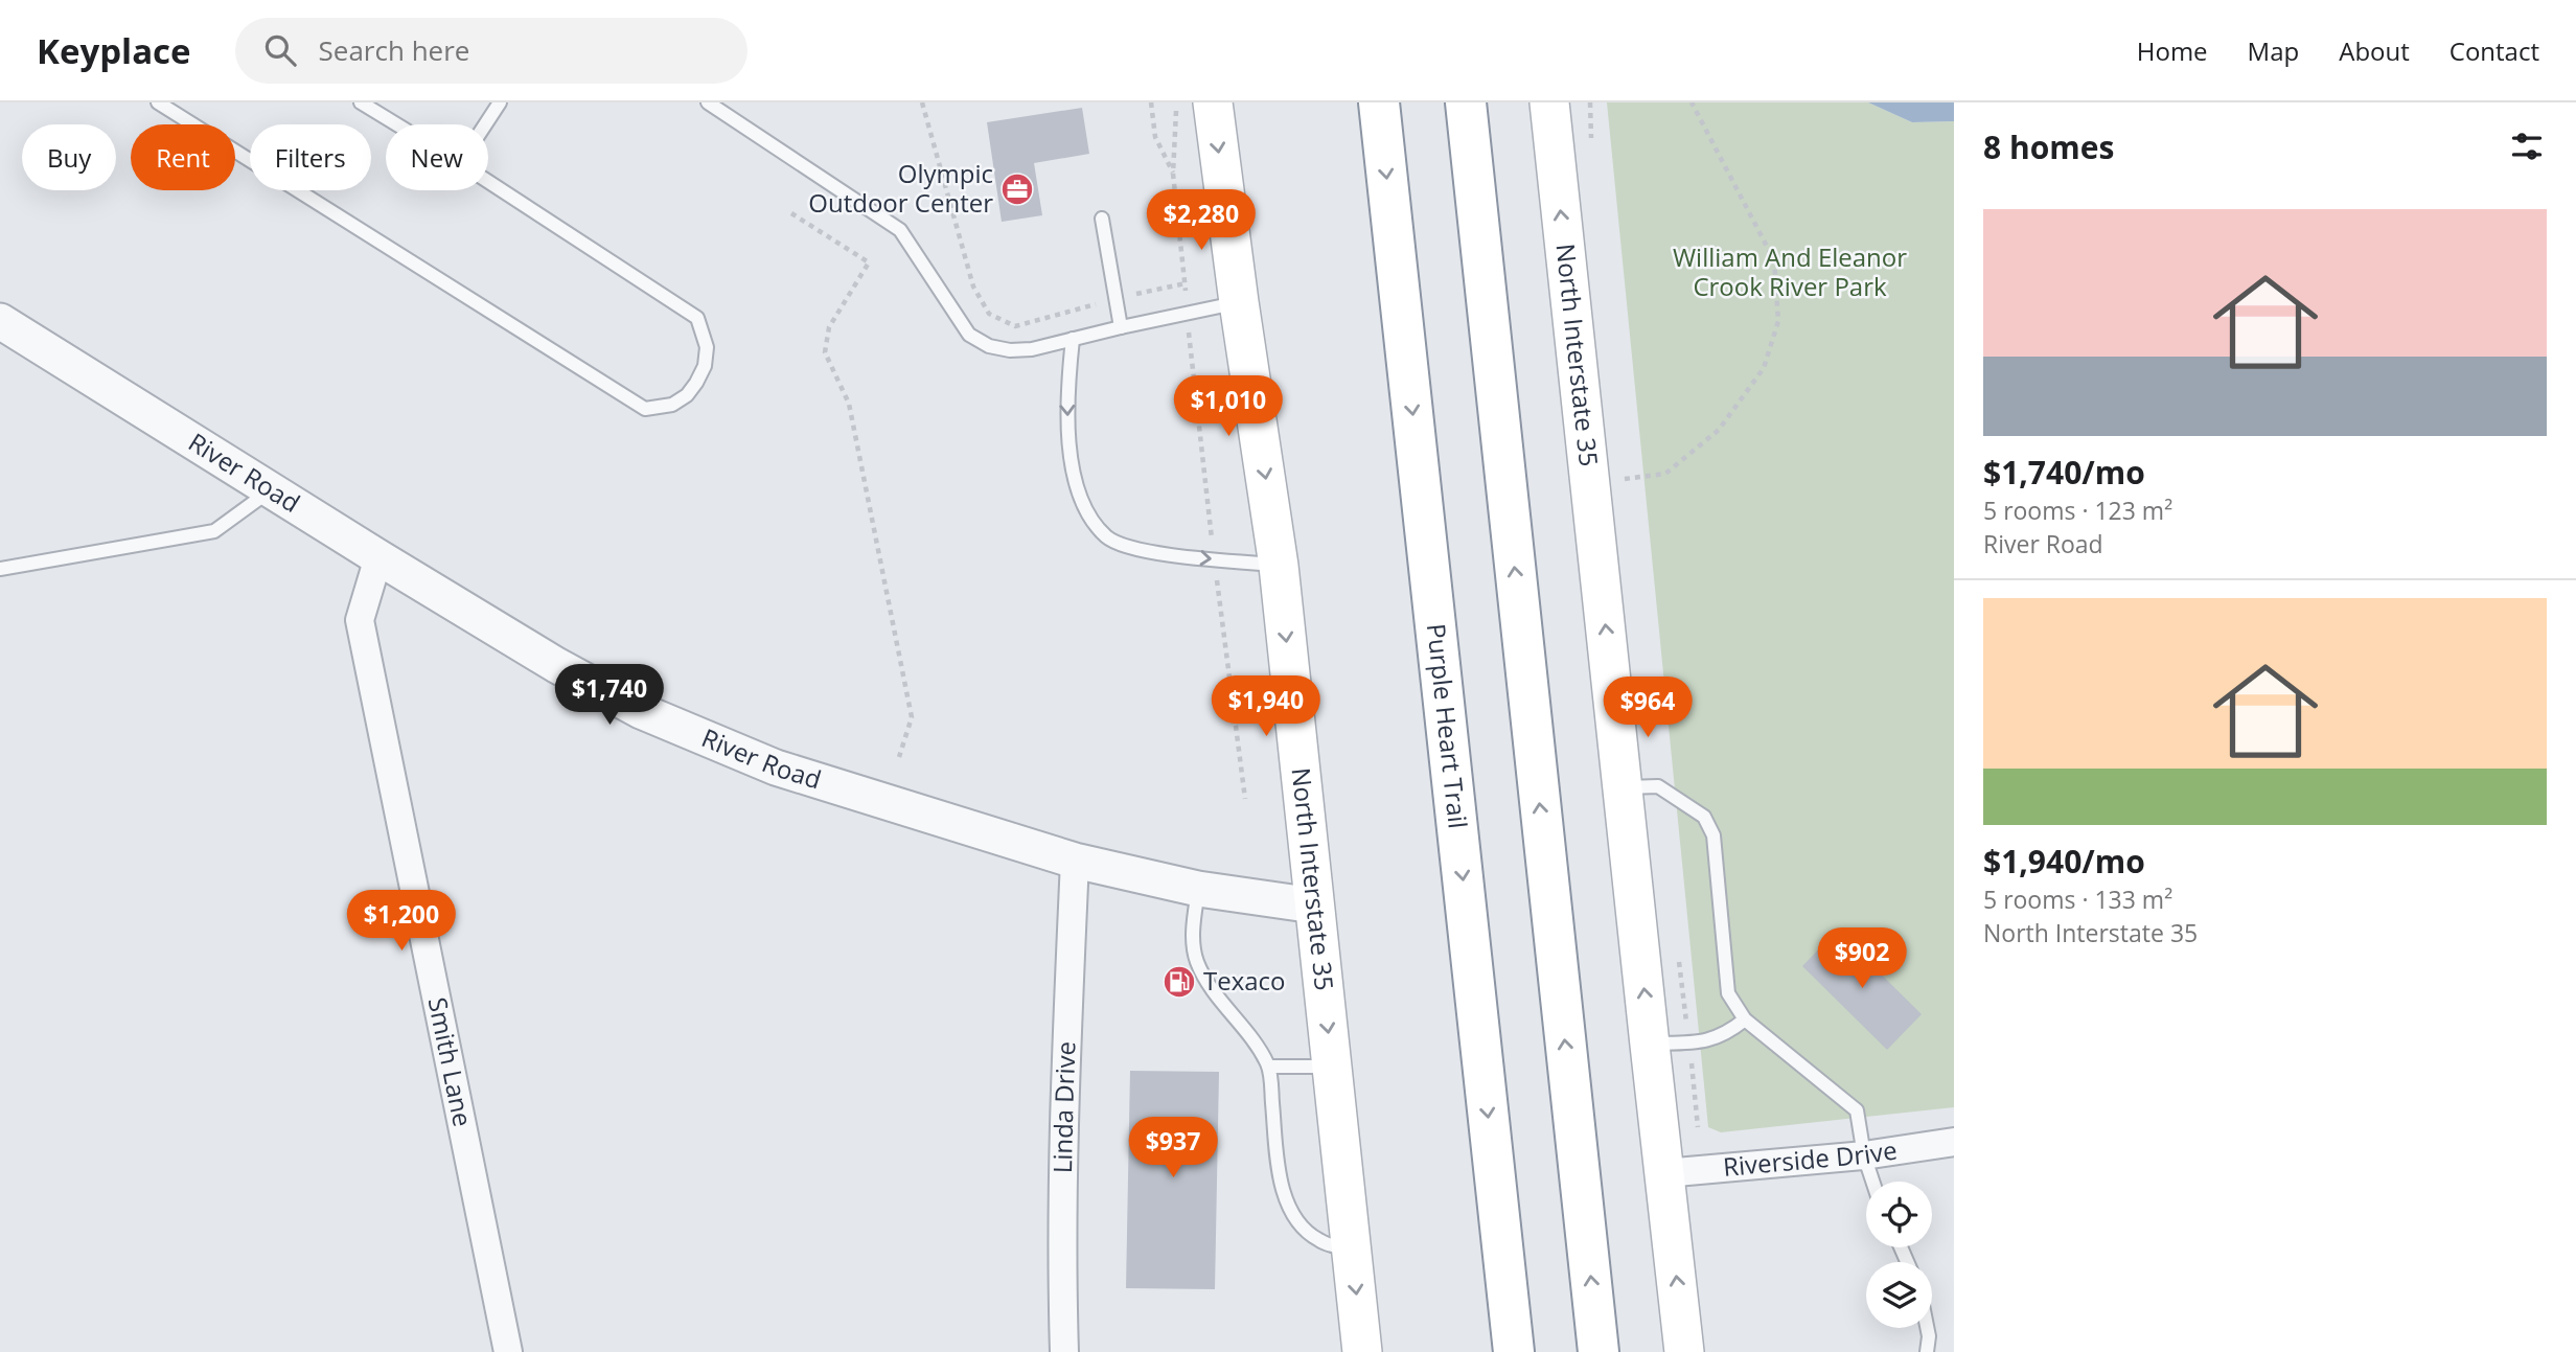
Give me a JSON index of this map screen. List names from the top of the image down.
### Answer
{
  "streets": {
    "highway": ["Purple Heart Trail"],
    "main road": ["North Interstate 35"],
    "street": [
      "River Road",
      "Smith Lane",
      "Linda Drive",
      "Riverside Drive"
    ]
  },
  "crossings": [
    ["North Interstate 35", "River Road"],
    ["North Interstate 35", "Riverside Drive"],
    ["River Road", "Smith Lane"],
    ["River Road", "Linda Drive"]
  ],
  "parks": ["William And Eleanor Crook River Park"],
  "places": {
    "office": ["Olympic Outdoor Center"],
    "fuel station": ["Texaco"]
  },
  "page": {
    "header": "Keyplace",
    "search": "Search here",
    "nav": [
      "Home",
      "Map",
      "About",
      "Contact"
    ],
    "heading": "8 homes",
    "chip": [
      "Buy",
      "Rent",
      "Filters",
      "New"
    ],
    "price": [
      "$2,280",
      "$1,010",
      "$1,740",
      "$1,940",
      "$964",
      "$1,200",
      "$902",
      "$937"
    ],
    "list": [
      {
        "name": "$1,740/mo",
        "note": "5 rooms · 123 m² · River Road"
      },
      {
        "name": "$1,940/mo",
        "note": "5 rooms · 133 m² · North Interstate 35"
      }
    ]
  }
}
